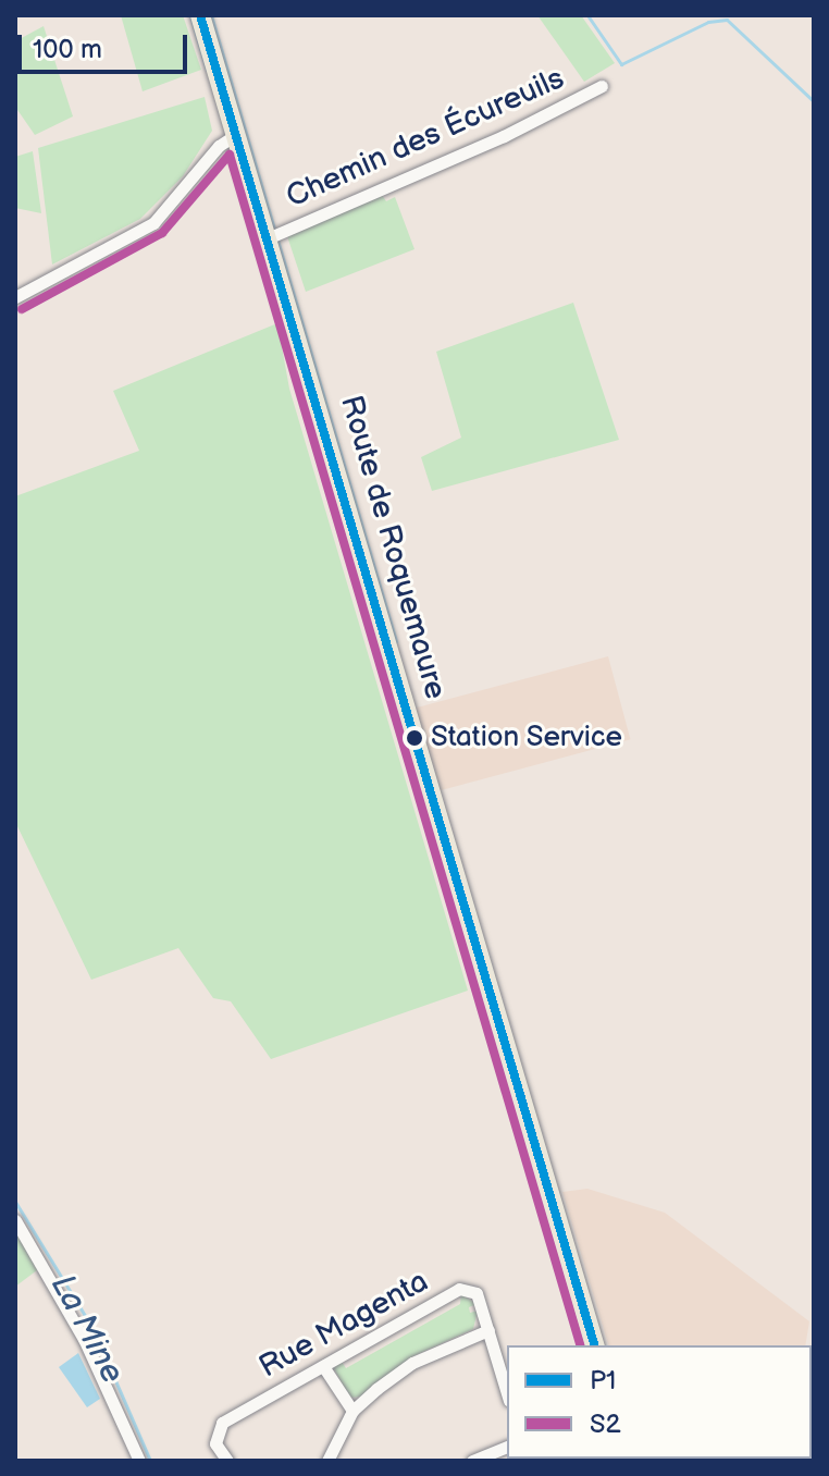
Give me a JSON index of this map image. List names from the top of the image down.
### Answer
{
  "streets": {
    "main road": ["Route de Roquemaure"],
    "street": ["Chemin des Écureuils", "Rue Magenta"]
  },
  "crossings": [
    ["Chemin des Écureuils", "Route de Roquemaure"]
  ],
  "water": ["La Mine"],
  "places": ["Station Service"],
  "lines": ["transit line P1", "transit line S2"],
  "legend": ["P1", "S2"],
  "scale_bar": "100 m"
}
